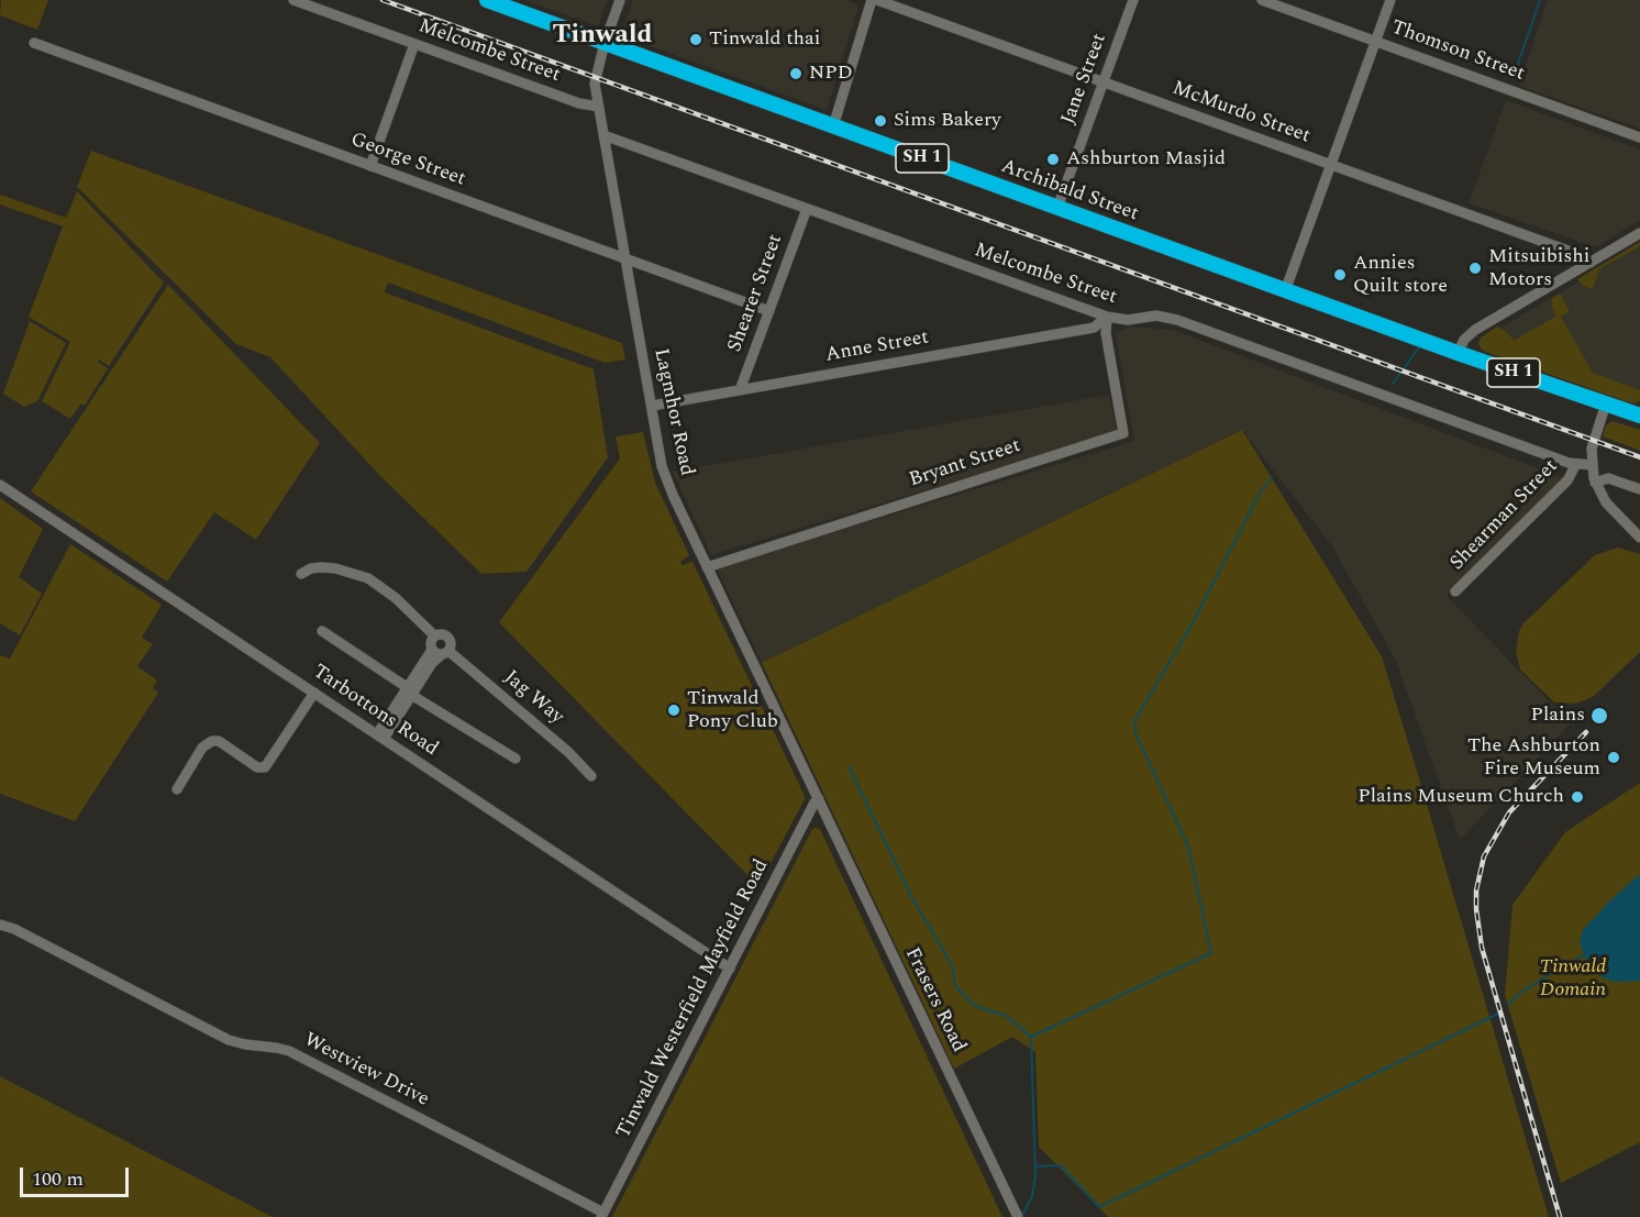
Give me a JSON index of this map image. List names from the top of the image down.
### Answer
{
  "streets": {
    "highway": ["SH 1", "Archibald Street"],
    "street": [
      "Melcombe Street",
      "Thomson Street",
      "Jane Street",
      "McMurdo Street",
      "George Street",
      "Shearer Street",
      "Anne Street",
      "Lagmhor Road",
      "Bryant Street",
      "Shearman Street",
      "Jag Way",
      "Tarbottons Road",
      "Tinwald Westerfield Mayfield Road",
      "Frasers Road",
      "Westview Drive"
    ]
  },
  "crossings": [
    ["Melcombe Street", "Shearer Street"],
    ["Melcombe Street", "Anne Street"],
    ["Melcombe Street", "Lagmhor Road"],
    ["Melcombe Street", "Bryant Street"],
    ["Melcombe Street", "Shearman Street"],
    ["Jane Street", "McMurdo Street"],
    ["Jane Street", "Archibald Street"],
    ["George Street", "Shearer Street"],
    ["George Street", "Lagmhor Road"],
    ["Archibald Street", "Lagmhor Road"],
    ["Shearer Street", "Anne Street"],
    ["Anne Street", "Lagmhor Road"],
    ["Anne Street", "Bryant Street"],
    ["Lagmhor Road", "Bryant Street"],
    ["Lagmhor Road", "Tinwald Westerfield Mayfield Road"],
    ["Lagmhor Road", "Frasers Road"],
    ["Tarbottons Road", "Tinwald Westerfield Mayfield Road"],
    ["Tinwald Westerfield Mayfield Road", "Frasers Road"],
    ["Tinwald Westerfield Mayfield Road", "Westview Drive"]
  ],
  "districts": ["Tinwald"],
  "parks": ["Tinwald Domain"],
  "places": [
    "Tinwald thai",
    "NPD",
    "Sims Bakery",
    "Ashburton Masjid",
    "Mitsuibishi Motors",
    "Annies Quilt store",
    "Tinwald Pony Club",
    "Plains",
    "The Ashburton Fire Museum",
    "Plains Museum Church"
  ],
  "scale_bar": "100 m"
}
